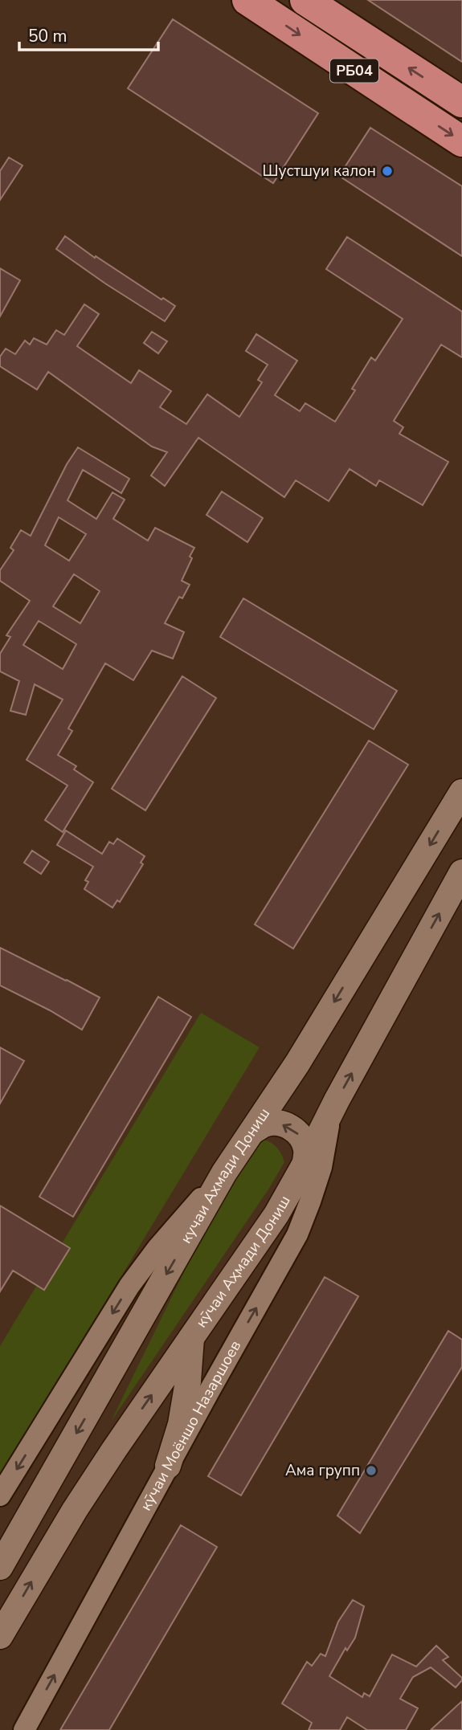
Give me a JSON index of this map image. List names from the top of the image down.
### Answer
{
  "streets": {
    "highway": ["РБ04"],
    "street": ["кучаи Ахмади Дониш", "кӯчаи Аҳмади Дониш", "кӯчаи Моёншо Назаршоев"]
  },
  "crossings": [
    ["кӯчаи Аҳмади Дониш", "кӯчаи Моёншо Назаршоев"]
  ],
  "places": ["Шустшуи калон", "Ама групп"],
  "scale_bar": "50 m"
}
